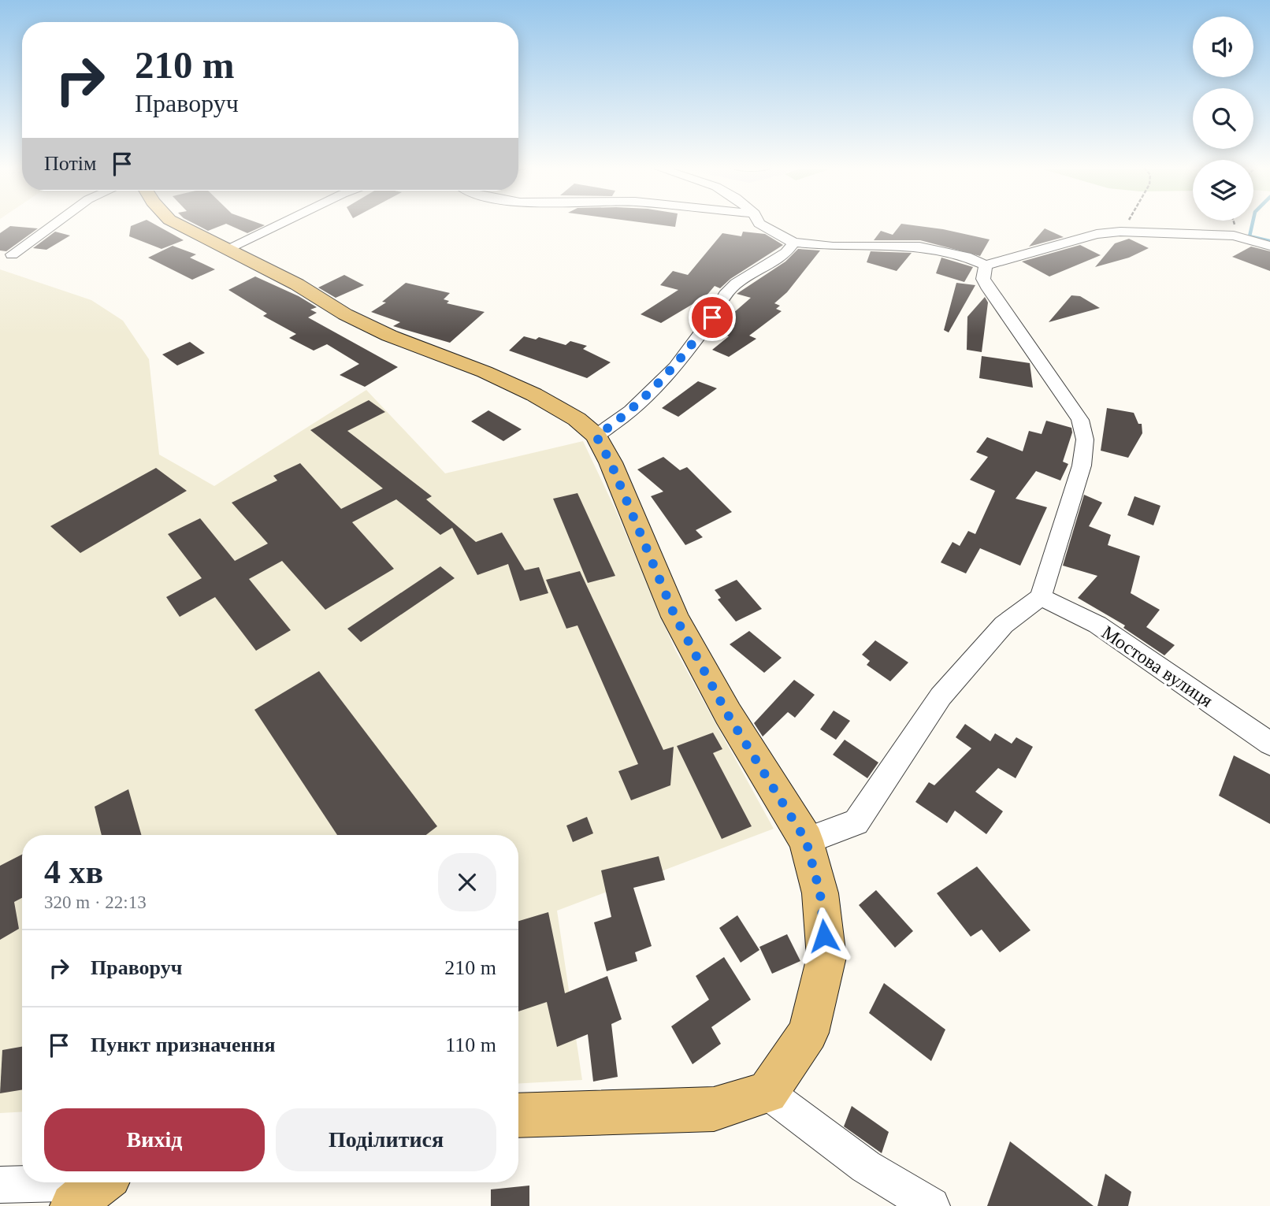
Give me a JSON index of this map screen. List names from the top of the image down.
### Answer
{
  "streets": {
    "street": ["Мостова вулиця"]
  },
  "page": {
    "turn": ["210 m", "Праворуч"],
    "then": "Потім",
    "heading": ["4 хв", "320 m · 22:13"],
    "list": [
      {
        "name": "Праворуч",
        "value": "210 m"
      },
      {
        "name": "Пункт призначення",
        "value": "110 m"
      }
    ],
    "buttons": ["Вихід", "Поділитися"]
  }
}
